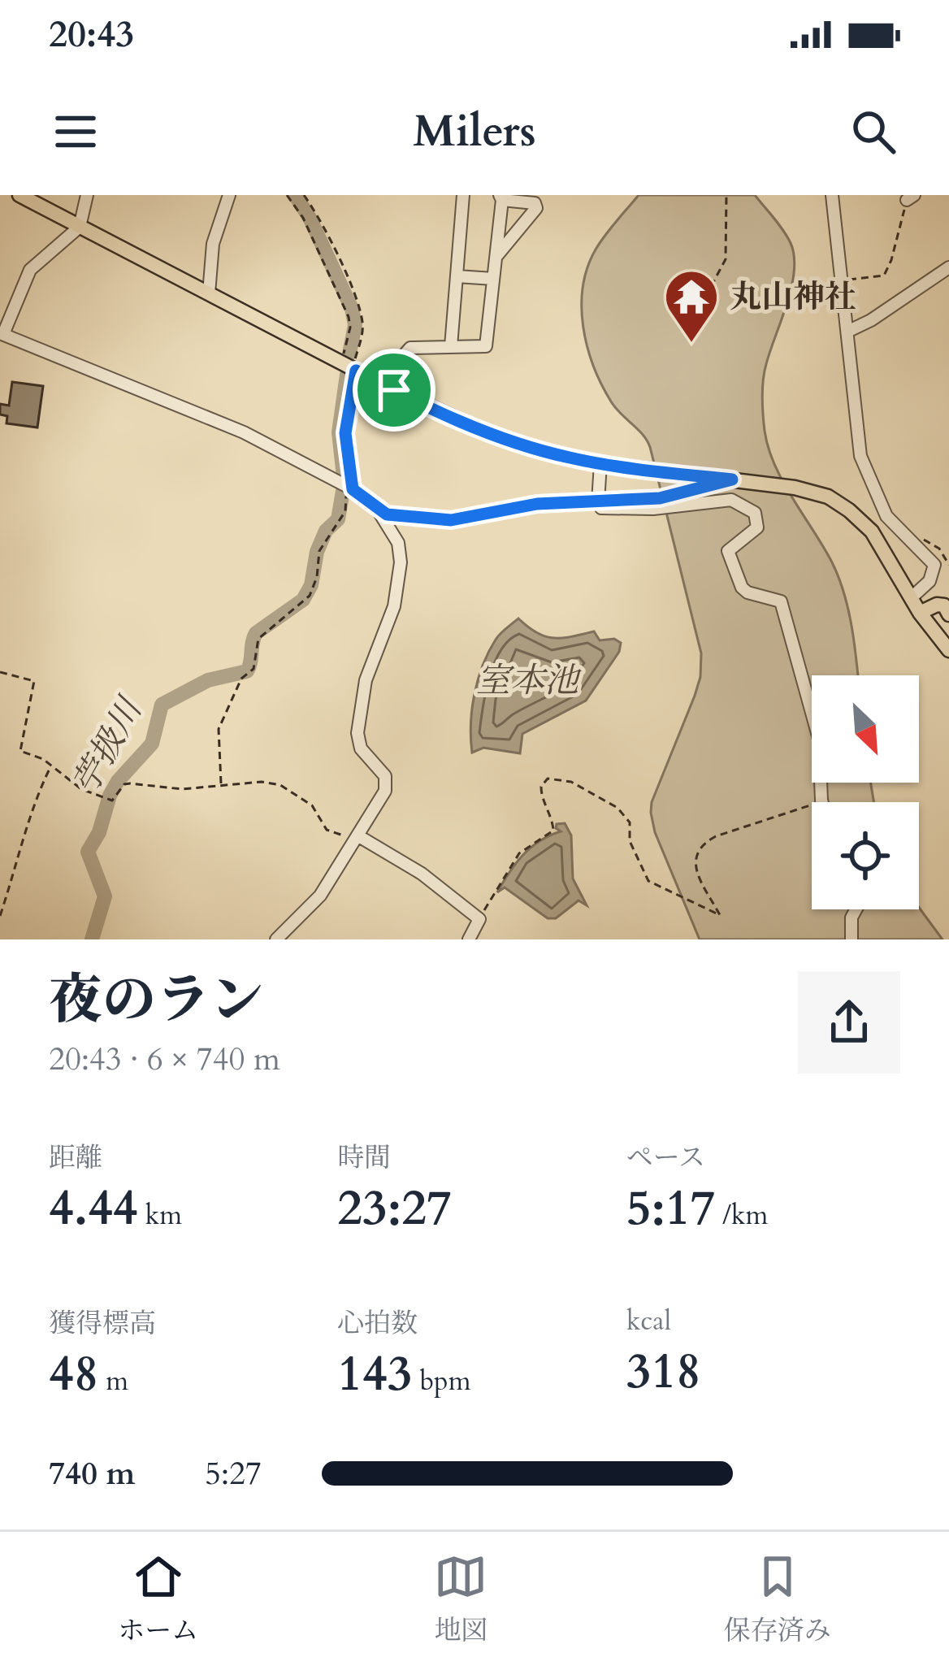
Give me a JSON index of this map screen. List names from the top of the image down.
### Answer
{
  "water": ["室本池", "苧扱川"],
  "places": {
    "temple": ["丸山神社"]
  },
  "north": "bottom right",
  "page": {
    "status": "20:43",
    "header": "Milers",
    "heading": ["夜のラン", "20:43 · 6 × 740 m"],
    "stats": [
      ["距離", "4.44 km"],
      ["時間", "23:27"],
      ["ペース", "5:17 /km"],
      ["獲得標高", "48 m"],
      ["心拍数", "143 bpm"],
      ["kcal", "318"]
    ],
    "list": [
      {
        "name": "740 m",
        "note": "5:27"
      }
    ],
    "tabs": ["ホーム", "地図", "保存済み"]
  }
}
